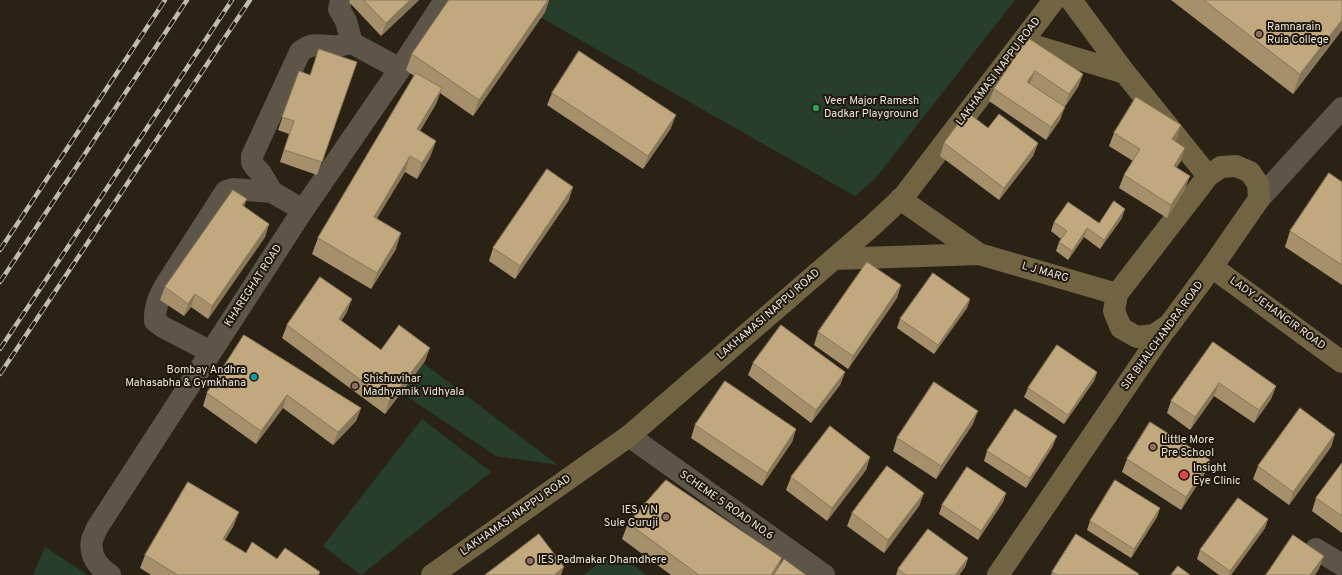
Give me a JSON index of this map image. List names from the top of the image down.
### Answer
{
  "streets": {
    "street": [
      "LAKHAMASI NAPPU ROAD",
      "L J MARG",
      "KHAREGHAT ROAD",
      "LADY JEHANGIR ROAD",
      "SIR BHALCHANDRA ROAD",
      "SCHEME 5 ROAD NO.6"
    ]
  },
  "crossings": [
    ["LAKHAMASI NAPPU ROAD", "L J MARG"],
    ["LAKHAMASI NAPPU ROAD", "SCHEME 5 ROAD NO.6"],
    ["LADY JEHANGIR ROAD", "SIR BHALCHANDRA ROAD"]
  ],
  "places": [
    "Ramnarain Ruia College",
    "Veer Major Ramesh Dadkar Playground",
    "Bombay Andhra Mahasabha & Gymkhana",
    "Shishuvihar Madhyamik Vidhyala",
    "Little More Pre School",
    "Insight Eye Clinic",
    "IES V N Sule Guruji",
    "IES Padmakar Dhamdhere"
  ]
}
